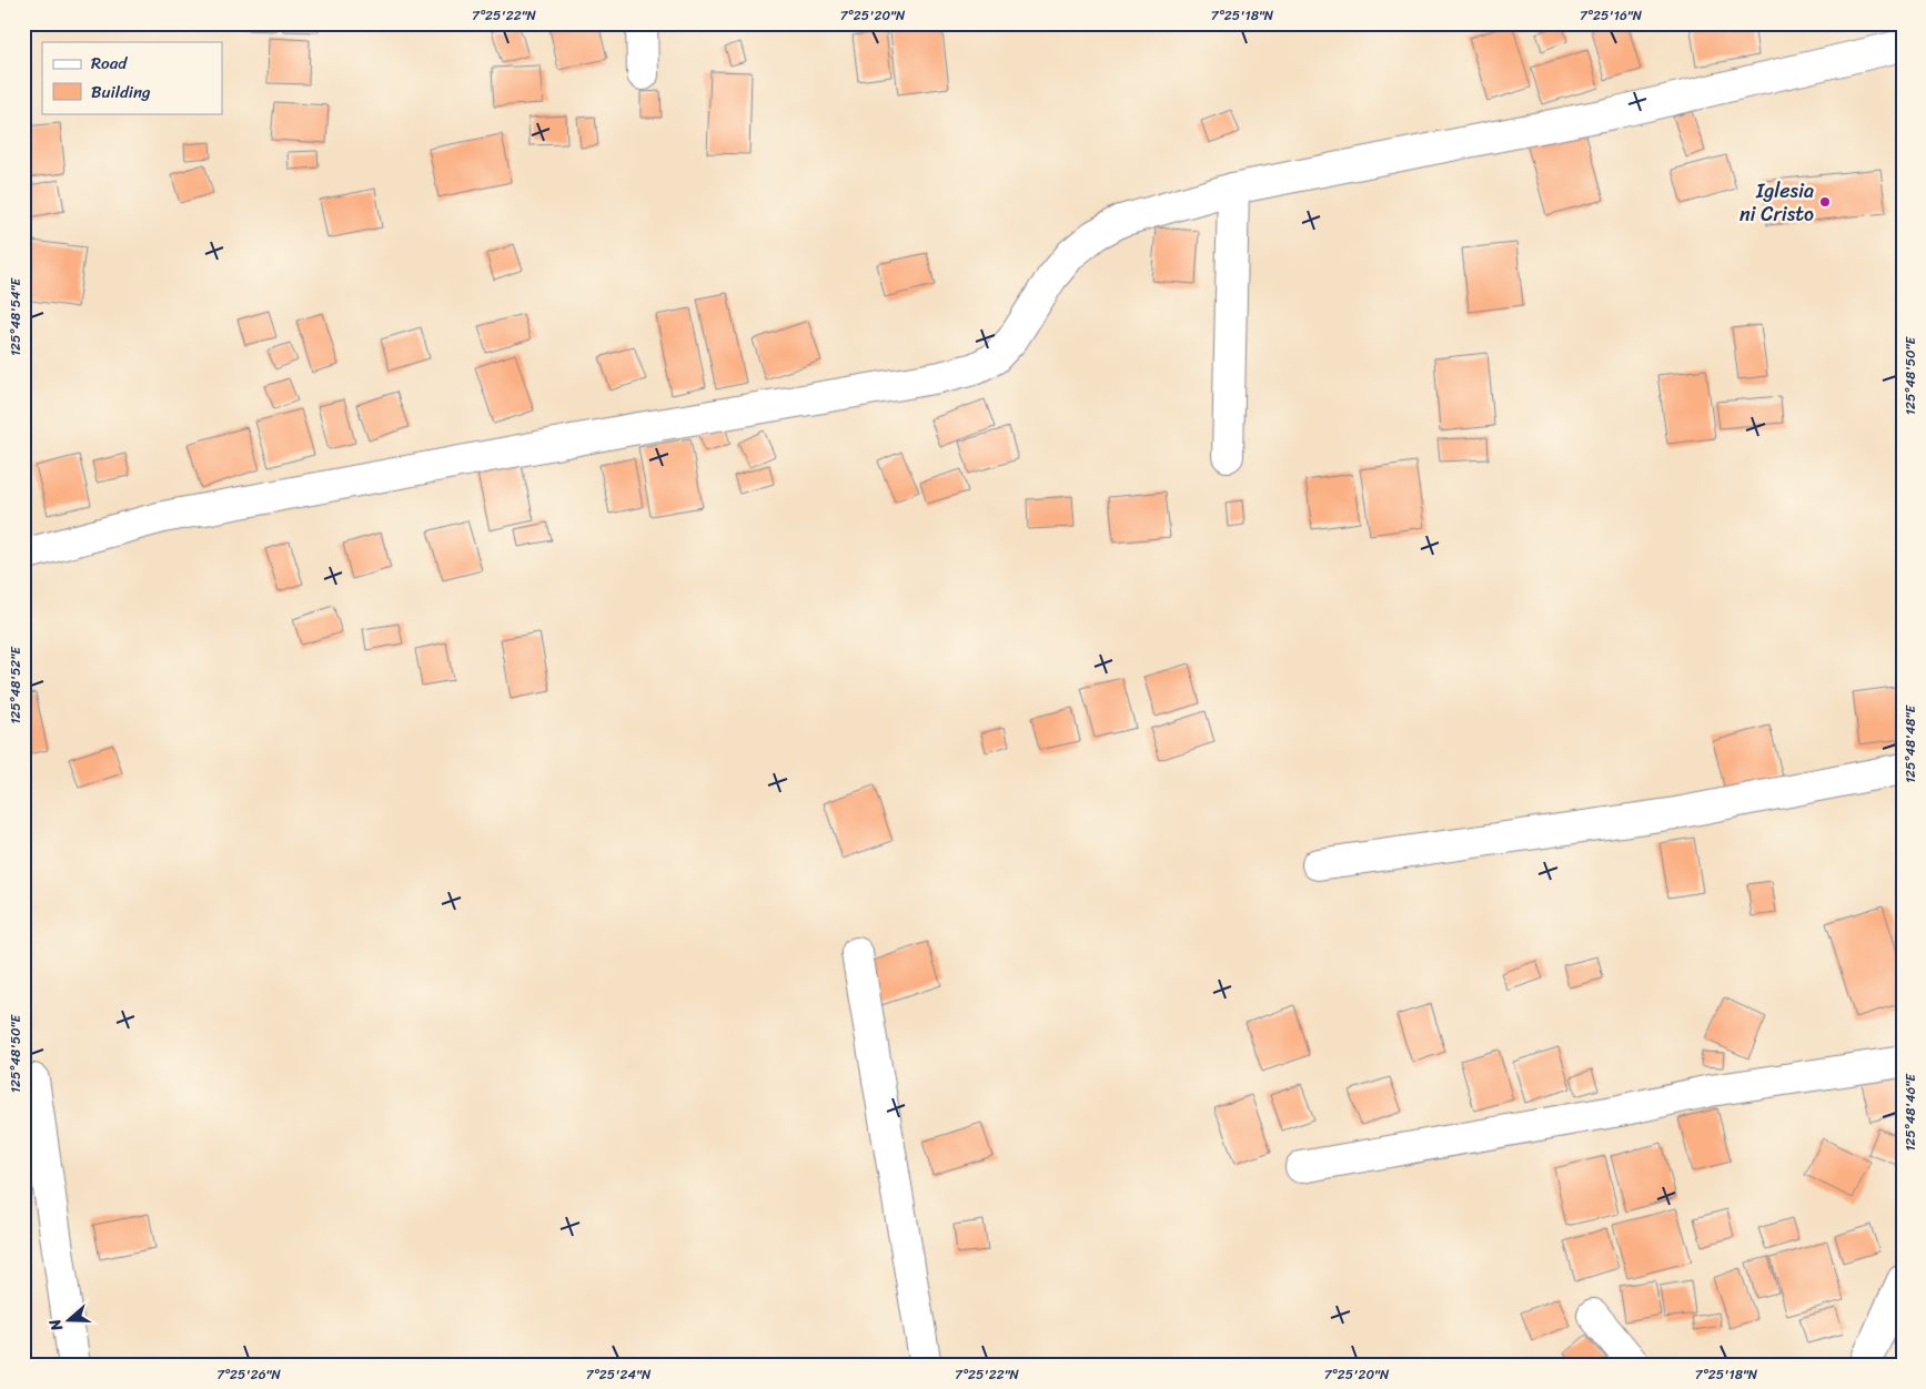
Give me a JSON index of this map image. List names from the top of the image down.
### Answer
{
  "places": ["Iglesia ni Cristo"],
  "legend": ["Road", "Building"],
  "north": "left",
  "coordinates": [
    "7°25'22\"N",
    "7°25'20\"N",
    "7°25'18\"N",
    "7°25'16\"N",
    "125°48'54\"E",
    "125°48'50\"E",
    "125°48'52\"E",
    "125°48'48\"E",
    "125°48'46\"E",
    "7°25'26\"N",
    "7°25'24\"N"
  ]
}
